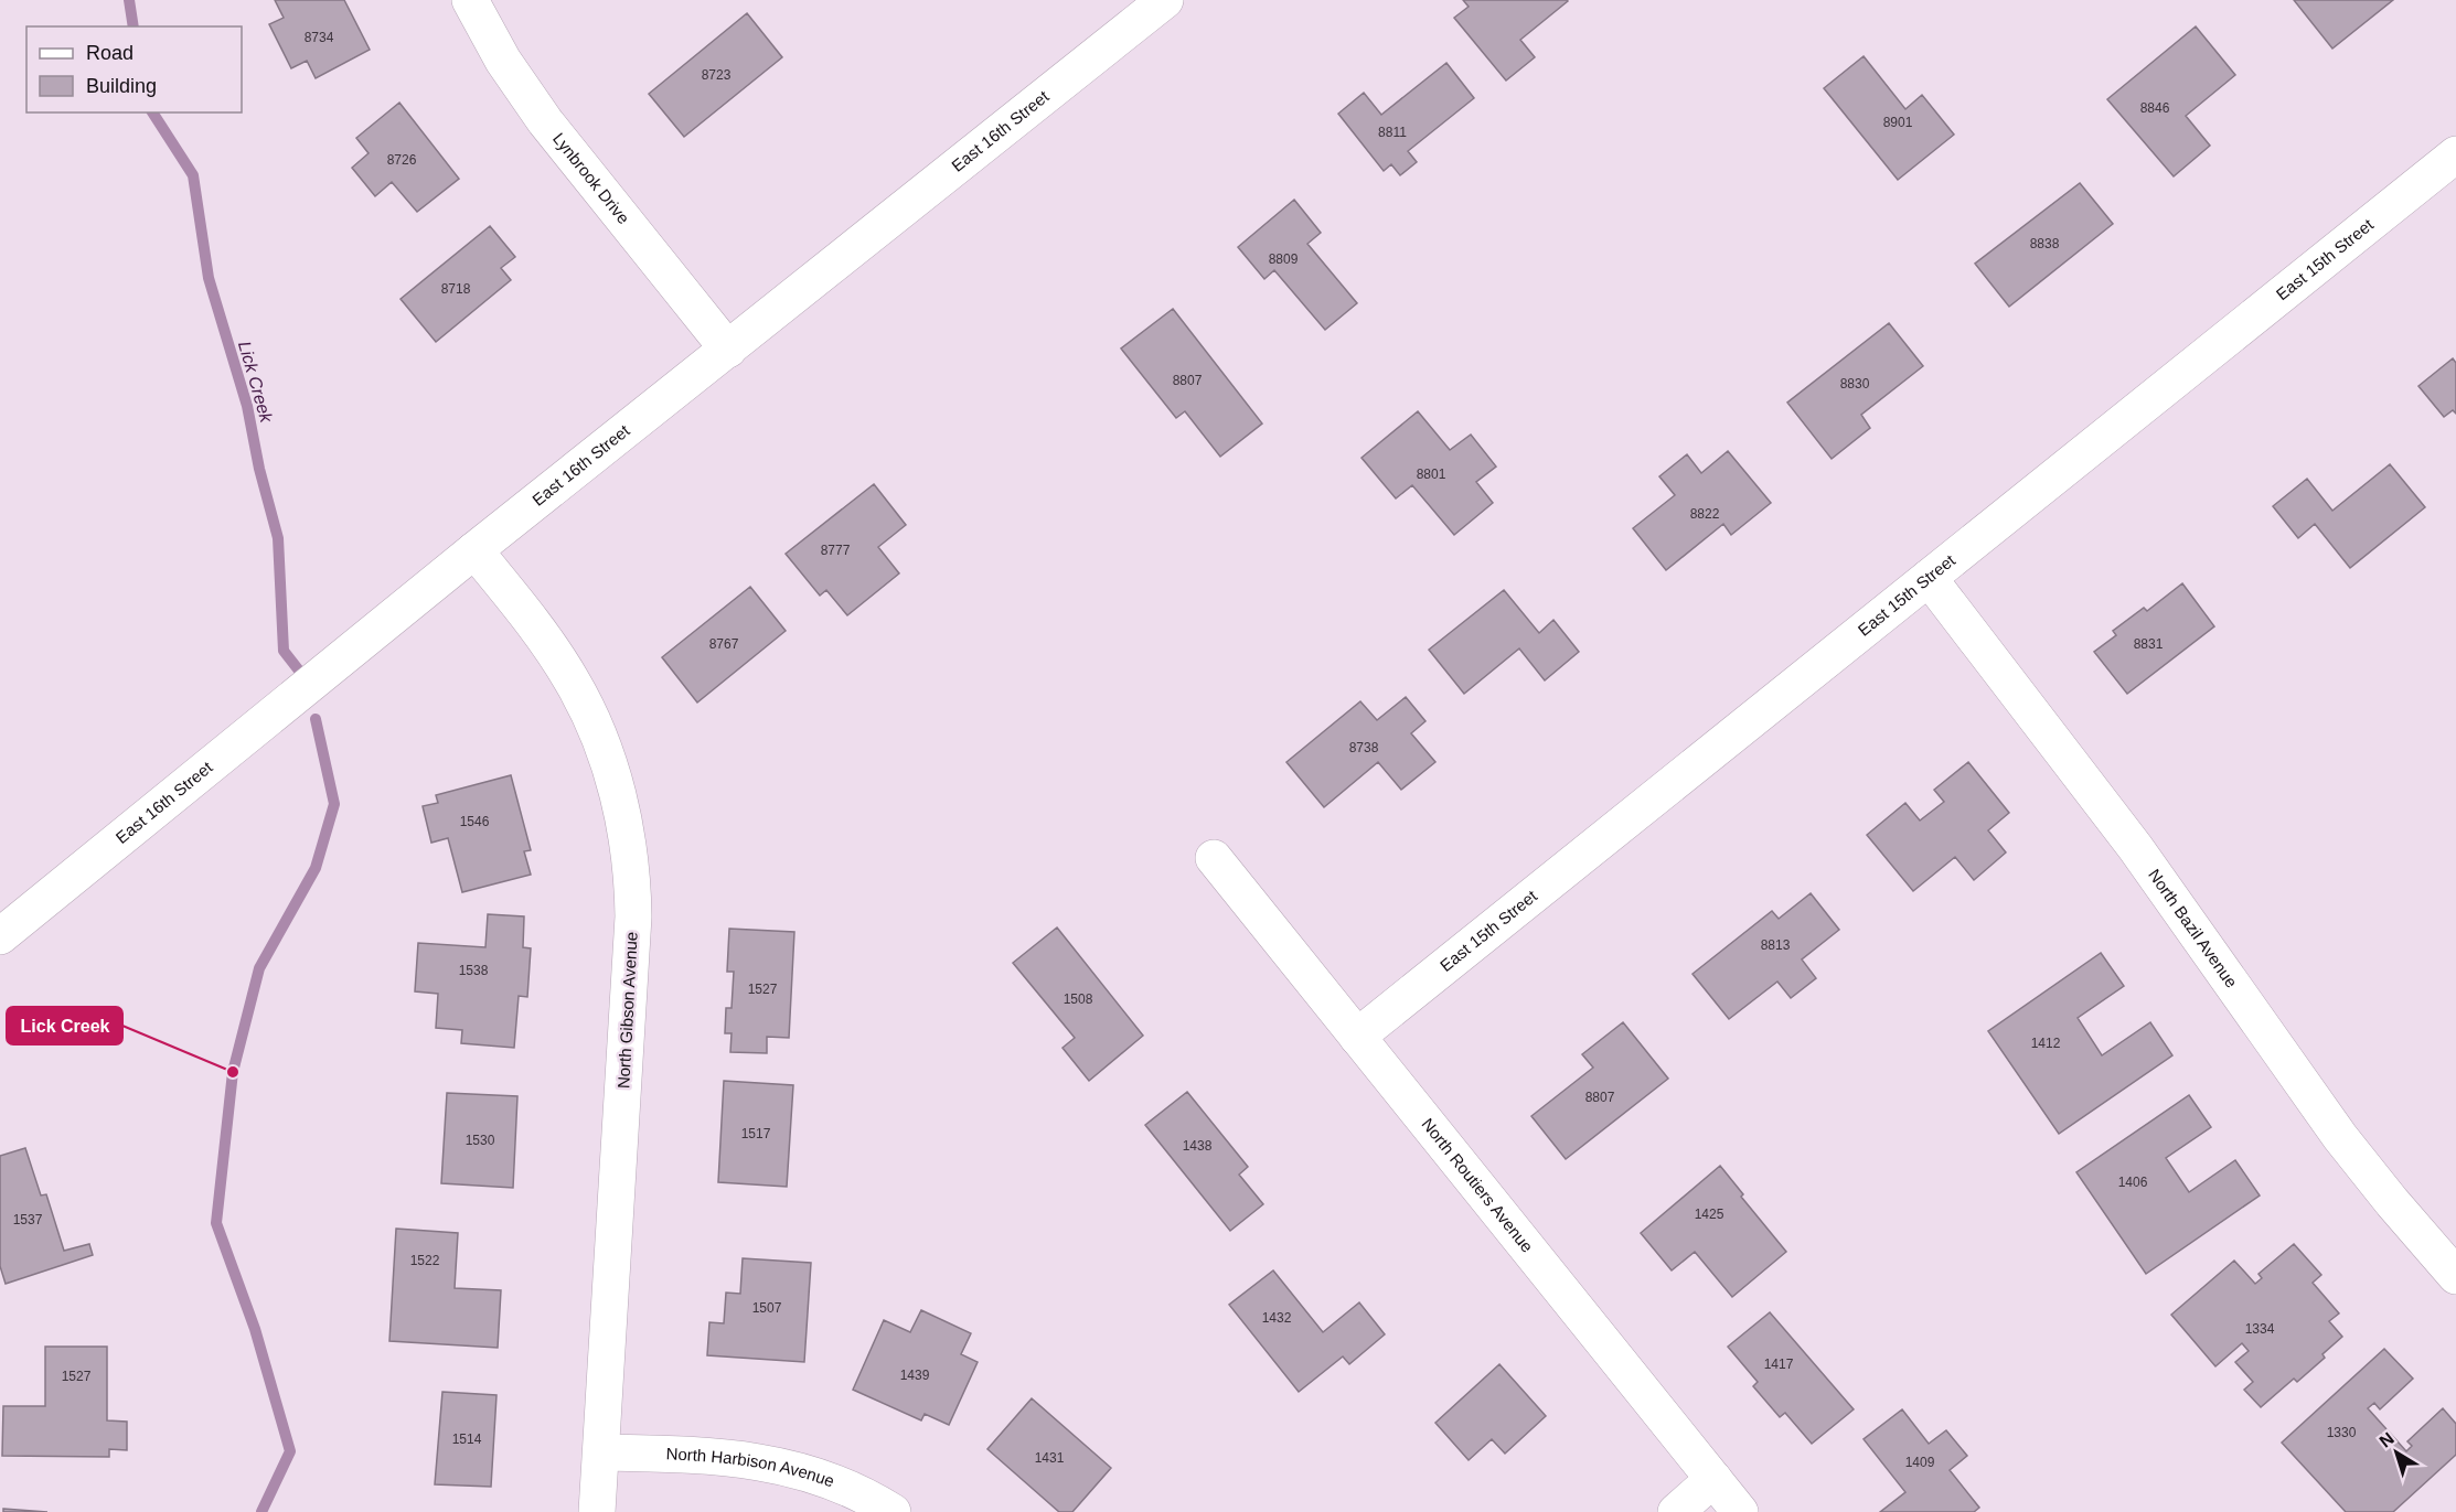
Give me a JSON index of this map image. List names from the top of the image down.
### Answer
{
  "streets": {
    "street": [
      "East 16th Street",
      "Lynbrook Drive",
      "East 15th Street",
      "North Bazil Avenue",
      "North Gibson Avenue",
      "North Routiers Avenue",
      "North Harbison Avenue"
    ]
  },
  "crossings": [
    ["East 16th Street", "Lynbrook Drive"],
    ["East 16th Street", "North Gibson Avenue"],
    ["East 15th Street", "North Bazil Avenue"],
    ["East 15th Street", "North Routiers Avenue"],
    ["North Gibson Avenue", "North Harbison Avenue"]
  ],
  "water": ["Lick Creek"],
  "places": ["Lick Creek"],
  "house_numbers": [
    "8734",
    "8723",
    "8846",
    "8901",
    "8811",
    "8726",
    "8838",
    "8809",
    "8718",
    "8807",
    "8830",
    "8801",
    "8822",
    "8777",
    "8767",
    "8831",
    "8738",
    "1546",
    "8813",
    "1538",
    "1527",
    "1508",
    "1412",
    "8807",
    "1517",
    "1530",
    "1438",
    "1406",
    "1425",
    "1537",
    "1522",
    "1507",
    "1432",
    "1334",
    "1417",
    "1439",
    "1527",
    "1330",
    "1514",
    "1431",
    "1409"
  ],
  "legend": ["Road", "Building"],
  "north": "top left"
}
